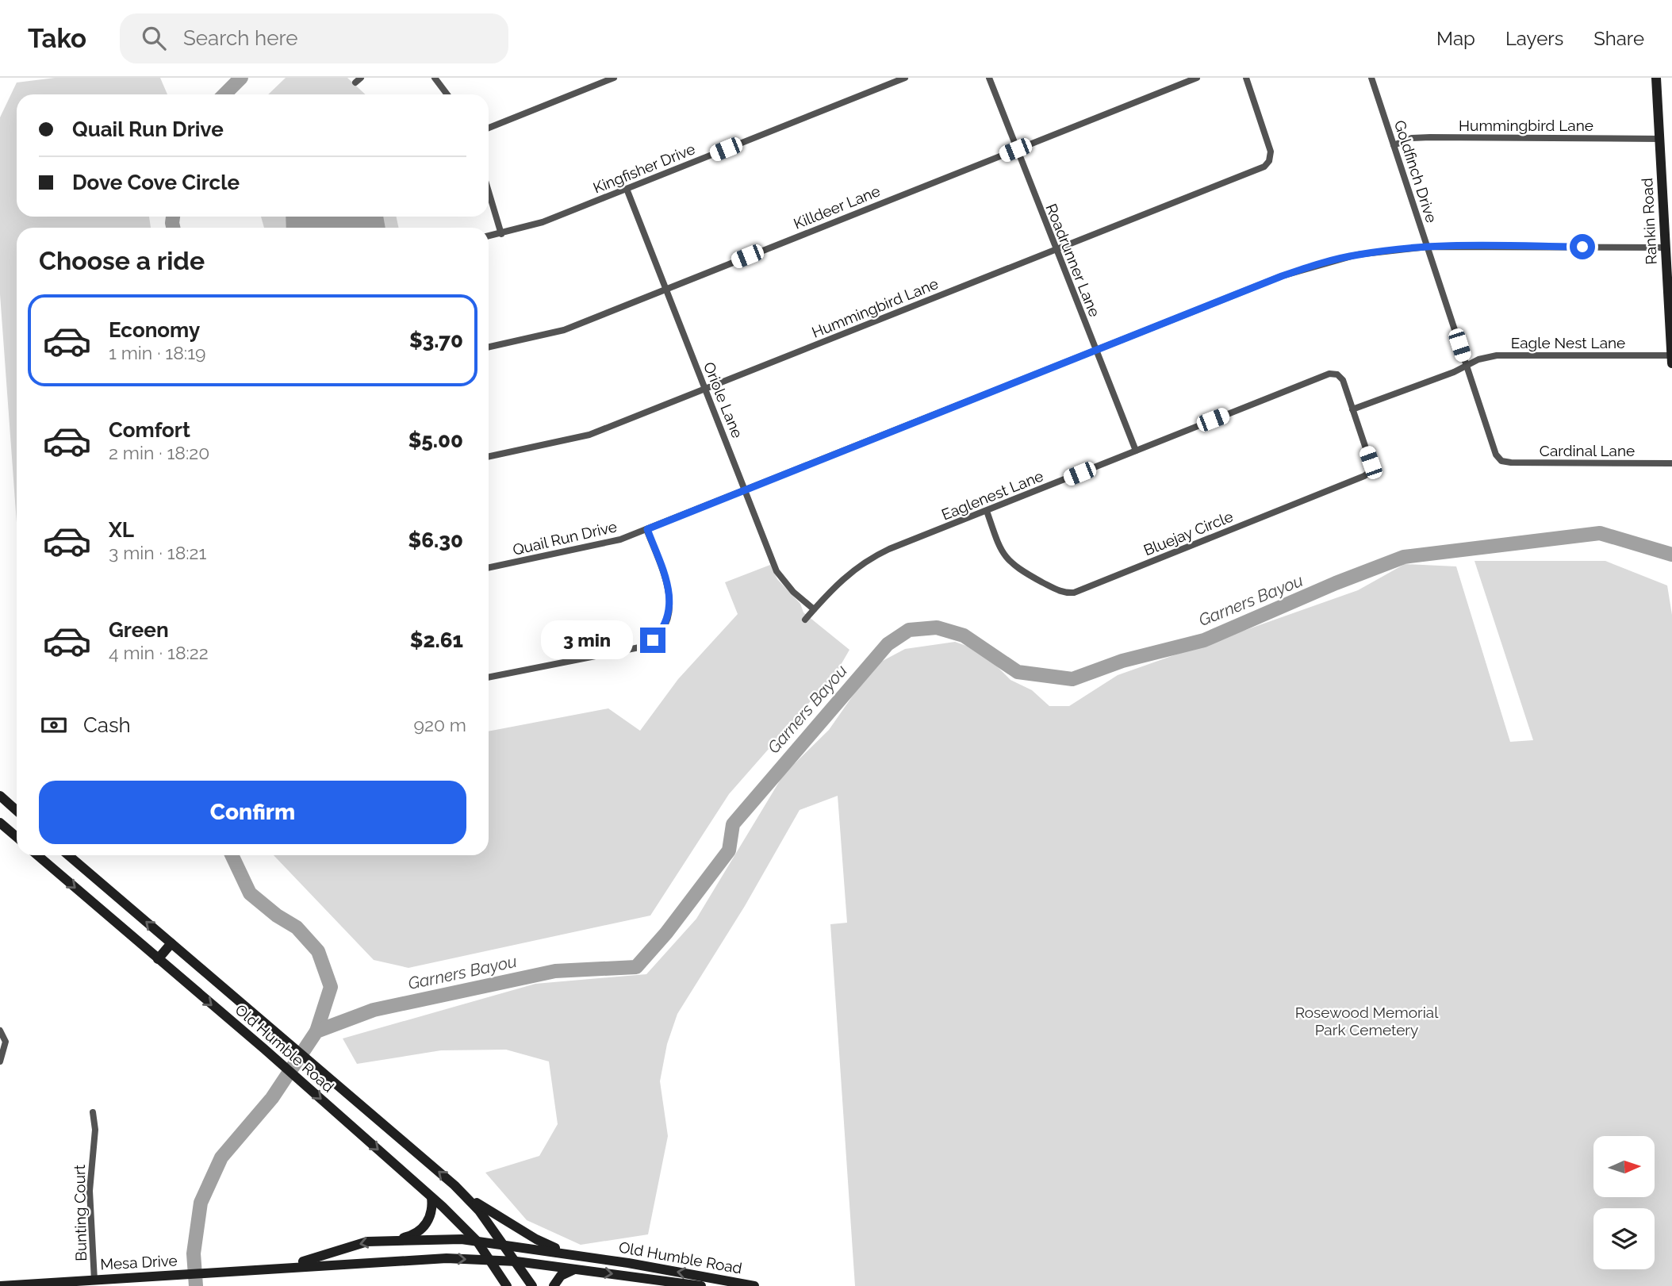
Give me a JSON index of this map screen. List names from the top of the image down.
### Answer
{
  "streets": {
    "main road": ["Rankin Road", "Old Humble Road", "Mesa Drive"],
    "street": [
      "Hummingbird Lane",
      "Kingfisher Drive",
      "Goldfinch Drive",
      "Killdeer Lane",
      "Roadrunner Lane",
      "Eagle Nest Lane",
      "Oriole Lane",
      "Cardinal Lane",
      "Eaglenest Lane",
      "Bluejay Circle",
      "Quail Run Drive",
      "Bunting Court"
    ]
  },
  "crossings": [
    ["Hummingbird Lane", "Goldfinch Drive"],
    ["Hummingbird Lane", "Rankin Road"],
    ["Hummingbird Lane", "Roadrunner Lane"],
    ["Hummingbird Lane", "Oriole Lane"],
    ["Kingfisher Drive", "Oriole Lane"],
    ["Goldfinch Drive", "Eagle Nest Lane"],
    ["Goldfinch Drive", "Cardinal Lane"],
    ["Goldfinch Drive", "Quail Run Drive"],
    ["Killdeer Lane", "Roadrunner Lane"],
    ["Killdeer Lane", "Oriole Lane"],
    ["Rankin Road", "Eagle Nest Lane"],
    ["Rankin Road", "Quail Run Drive"],
    ["Roadrunner Lane", "Eaglenest Lane"],
    ["Roadrunner Lane", "Quail Run Drive"],
    ["Oriole Lane", "Eaglenest Lane"],
    ["Oriole Lane", "Quail Run Drive"],
    ["Eaglenest Lane", "Bluejay Circle"],
    ["Old Humble Road", "Mesa Drive"],
    ["Bunting Court", "Mesa Drive"]
  ],
  "water": ["Garners Bayou"],
  "parks": ["Rosewood Memorial Park Cemetery"],
  "north": "right",
  "page": {
    "header": "Tako",
    "search": "Search here",
    "nav": ["Map", "Layers", "Share"],
    "banner": ["Quail Run Drive", "Dove Cove Circle"],
    "heading": "Choose a ride",
    "list": [
      {
        "name": "Economy",
        "note": "1 min · 18:19",
        "value": "$3.70"
      },
      {
        "name": "Comfort",
        "note": "2 min · 18:20",
        "value": "$5.00"
      },
      {
        "name": "XL",
        "note": "3 min · 18:21",
        "value": "$6.30"
      },
      {
        "name": "Green",
        "note": "4 min · 18:22",
        "value": "$2.61"
      }
    ],
    "bubble": "3 min",
    "pay": ["Cash", "920 m"],
    "buttons": "Confirm"
  }
}
